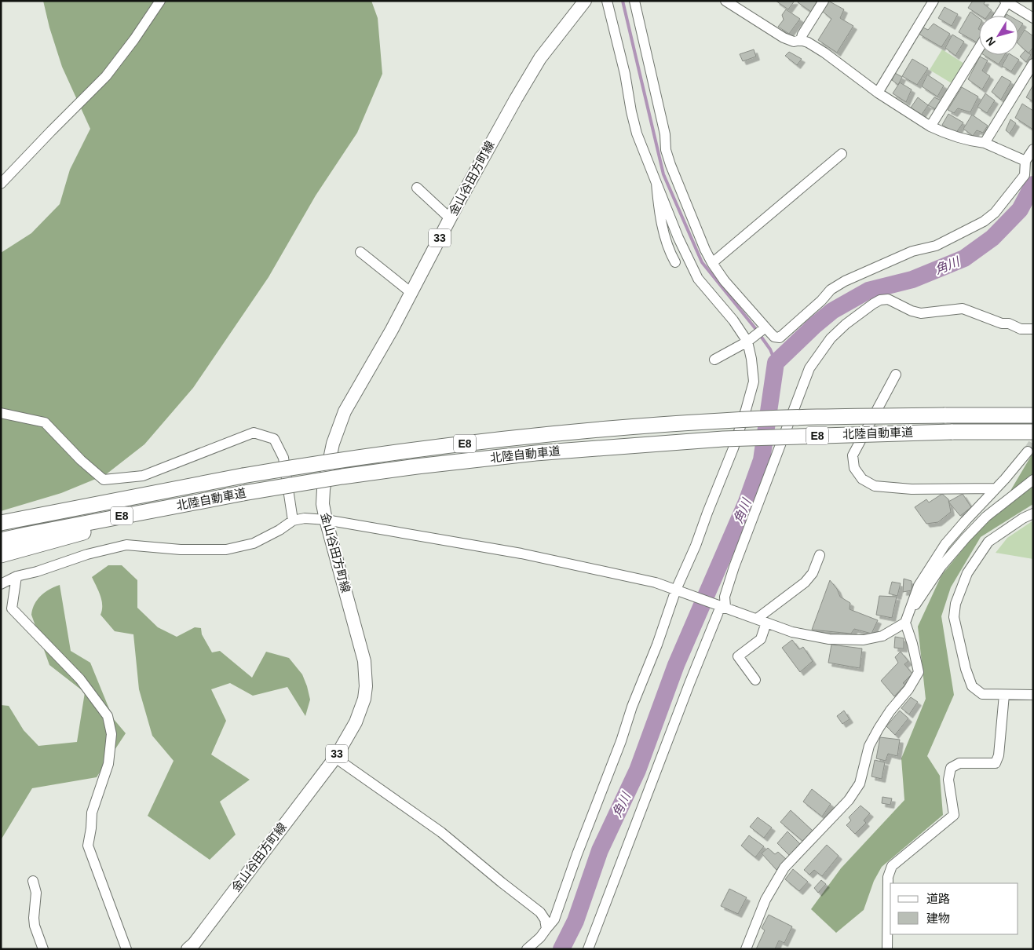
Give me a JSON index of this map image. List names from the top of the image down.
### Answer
{
  "streets": {
    "highway": ["北陸自動車道", "E8"],
    "main road": ["金山谷田方町線", "33"]
  },
  "water": ["角川"],
  "legend": ["道路", "建物"],
  "north": "bottom left"
}
